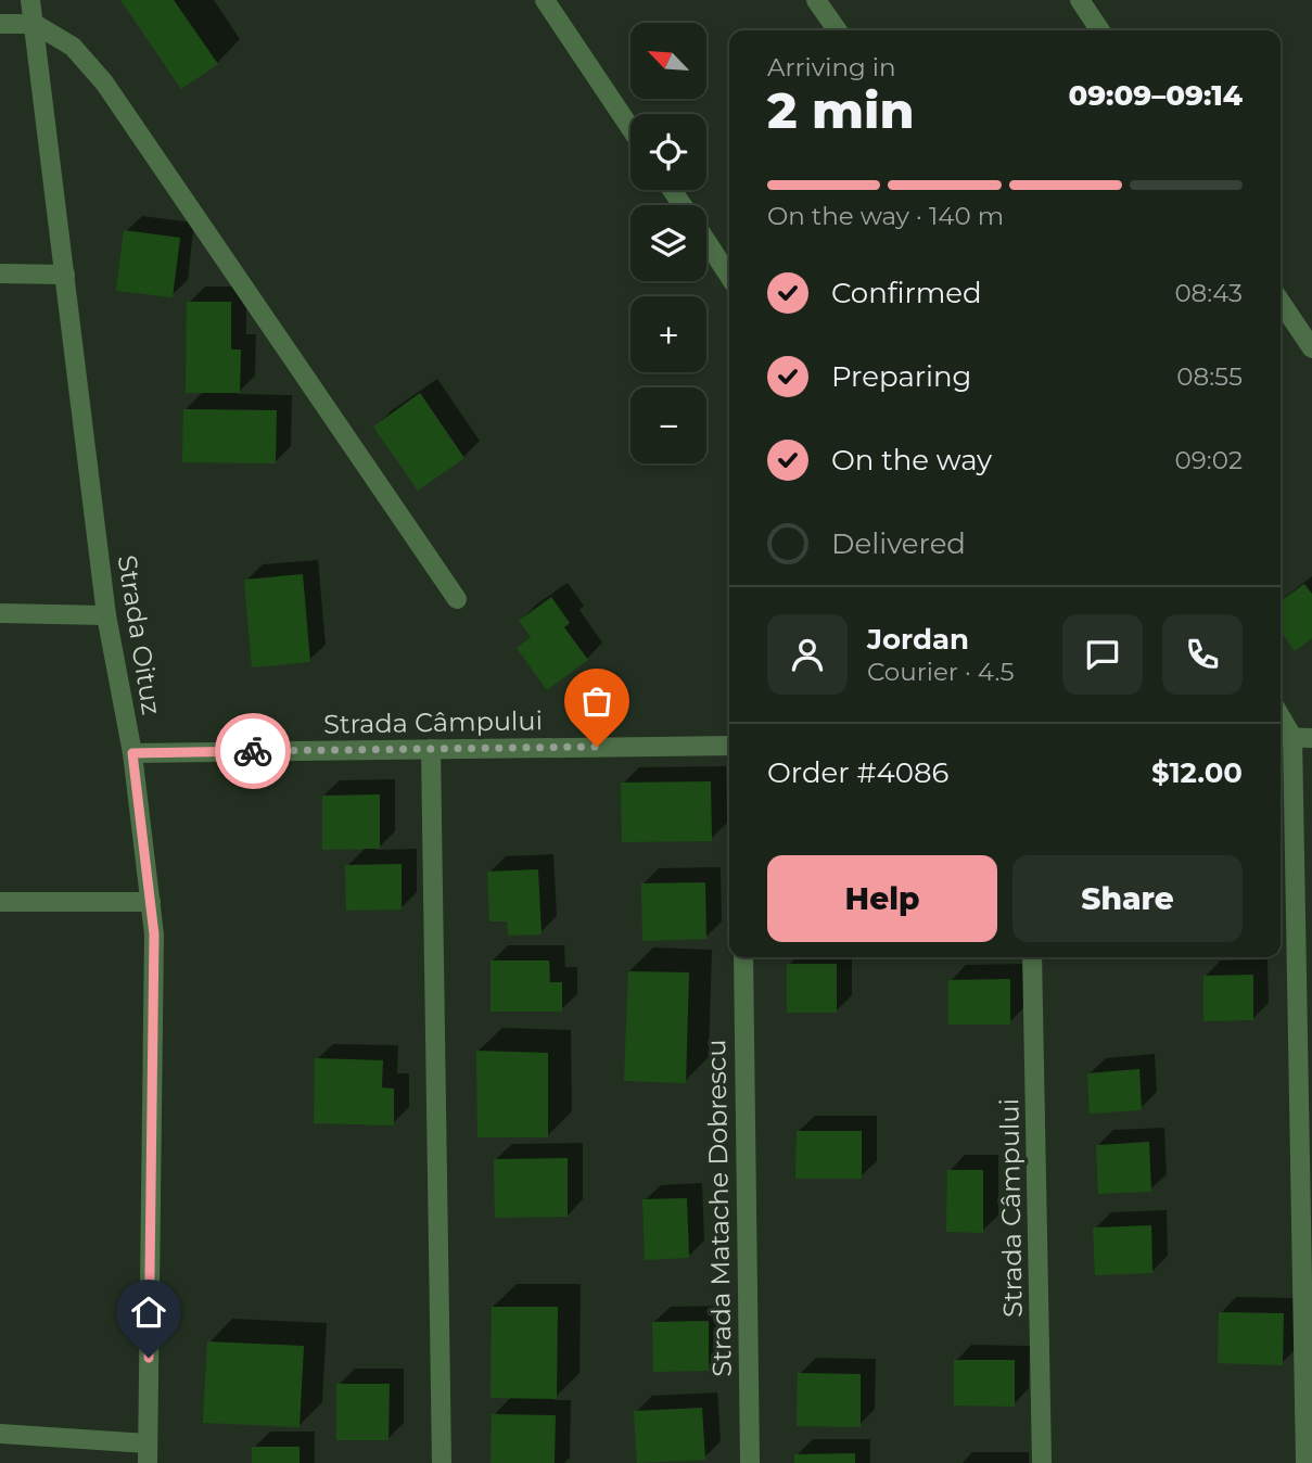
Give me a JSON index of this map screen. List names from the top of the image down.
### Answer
{
  "streets": {
    "street": ["Strada Oituz", "Strada Câmpului", "Strada Matache Dobrescu"]
  },
  "crossings": [
    ["Strada Oituz", "Strada Câmpului"]
  ],
  "north": "top left",
  "page": {
    "map_buttons": ["+", "−"],
    "heading": ["2 min", "Arriving in", "09:09–09:14"],
    "panel": [
      "Jordan",
      "Courier · 4.5",
      "Order #4086",
      "$12.00"
    ],
    "bar": "On the way · 140 m",
    "list": [
      ["Confirmed", "08:43"],
      ["Preparing", "08:55"],
      ["On the way", "09:02"],
      "Delivered"
    ],
    "buttons": ["Help", "Share"]
  }
}
